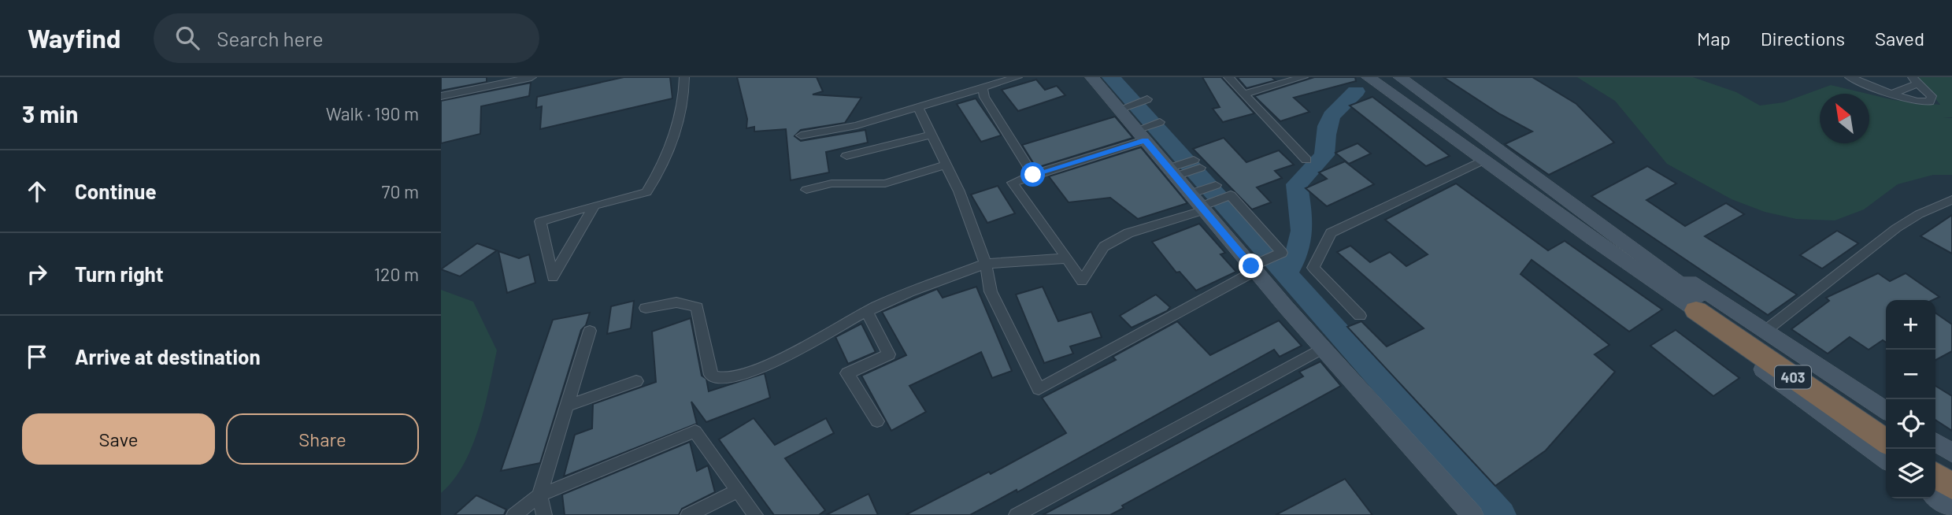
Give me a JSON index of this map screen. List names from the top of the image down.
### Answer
{
  "streets": {
    "highway": ["403"]
  },
  "north": "top left",
  "page": {
    "header": "Wayfind",
    "search": "Search here",
    "nav": ["Map", "Directions", "Saved"],
    "heading": ["3 min", "Walk · 190 m"],
    "list": [
      ["Continue", "70 m"],
      ["Turn right", "120 m"],
      "Arrive at destination"
    ],
    "map_buttons": ["+", "−"],
    "buttons": ["Save", "Share"]
  }
}
